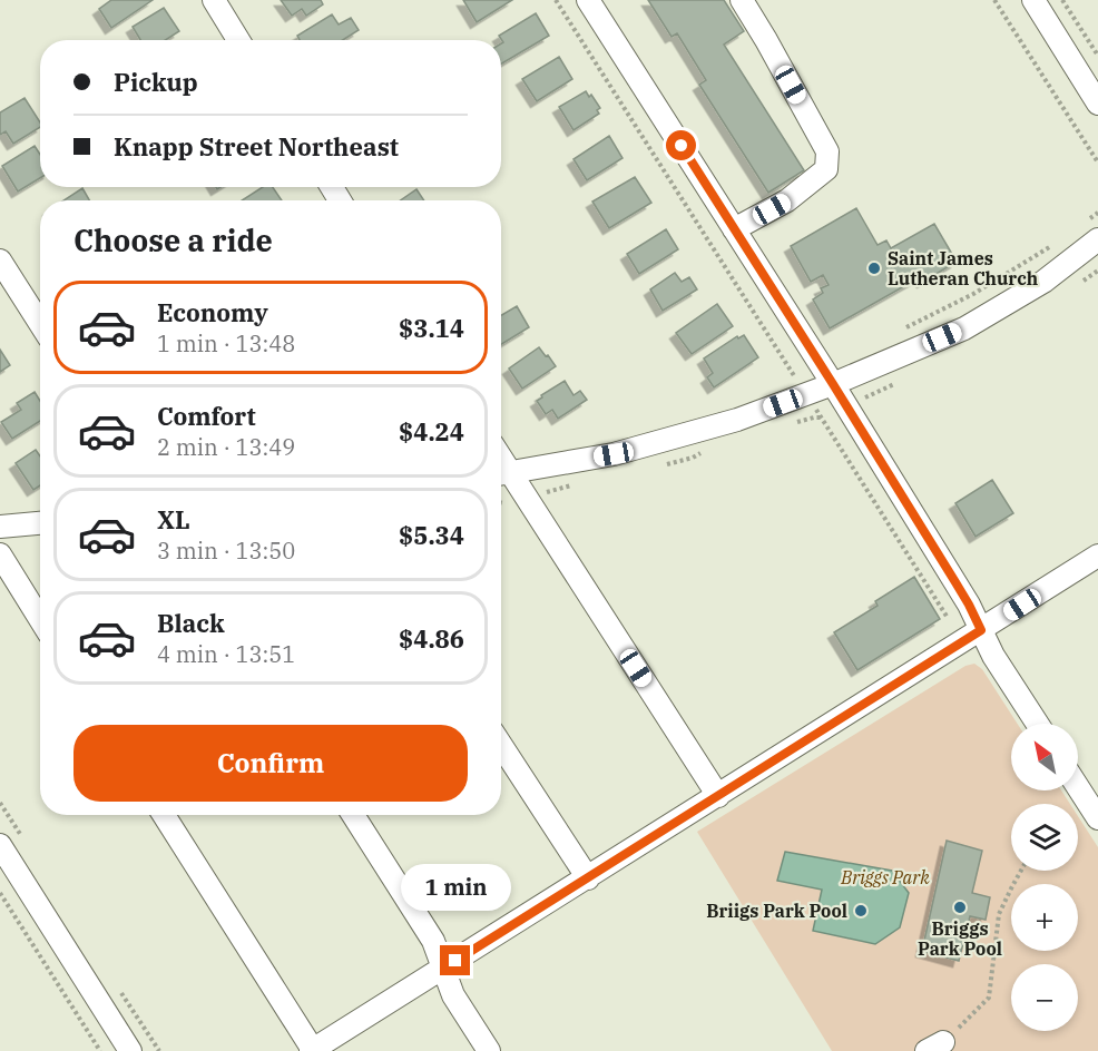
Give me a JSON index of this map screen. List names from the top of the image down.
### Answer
{
  "parks": ["Briggs Park"],
  "places": ["Saint James Lutheran Church", "Briggs Park Pool", "Briigs Park Pool"],
  "north": "top left",
  "page": {
    "banner": ["Pickup", "Knapp Street Northeast"],
    "heading": "Choose a ride",
    "list": [
      {
        "name": "Economy",
        "note": "1 min · 13:48",
        "value": "$3.14"
      },
      {
        "name": "Comfort",
        "note": "2 min · 13:49",
        "value": "$4.24"
      },
      {
        "name": "XL",
        "note": "3 min · 13:50",
        "value": "$5.34"
      },
      {
        "name": "Black",
        "note": "4 min · 13:51",
        "value": "$4.86"
      }
    ],
    "buttons": "Confirm",
    "map_buttons": ["+", "−"],
    "bubble": "1 min"
  }
}
